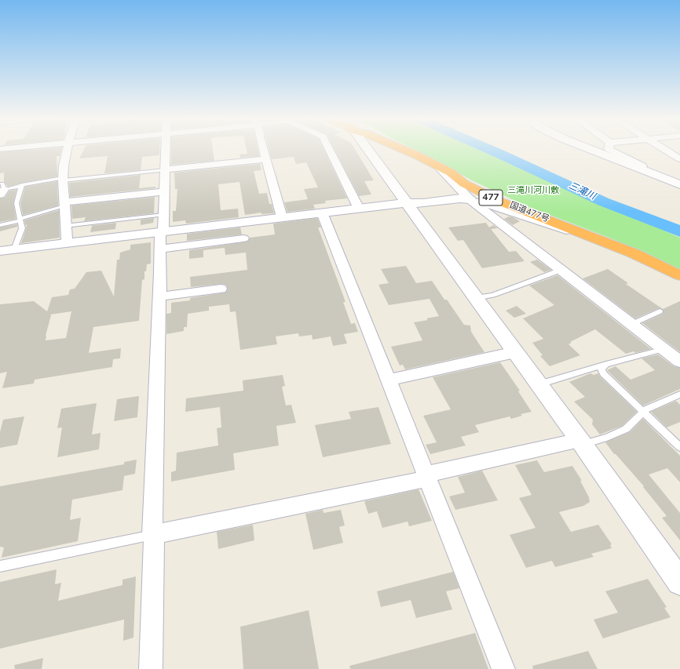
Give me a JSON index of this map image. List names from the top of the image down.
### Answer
{
  "streets": {
    "highway": ["477", "国道477号"]
  },
  "water": ["三滝川"],
  "parks": ["三滝川河川敷"]
}
